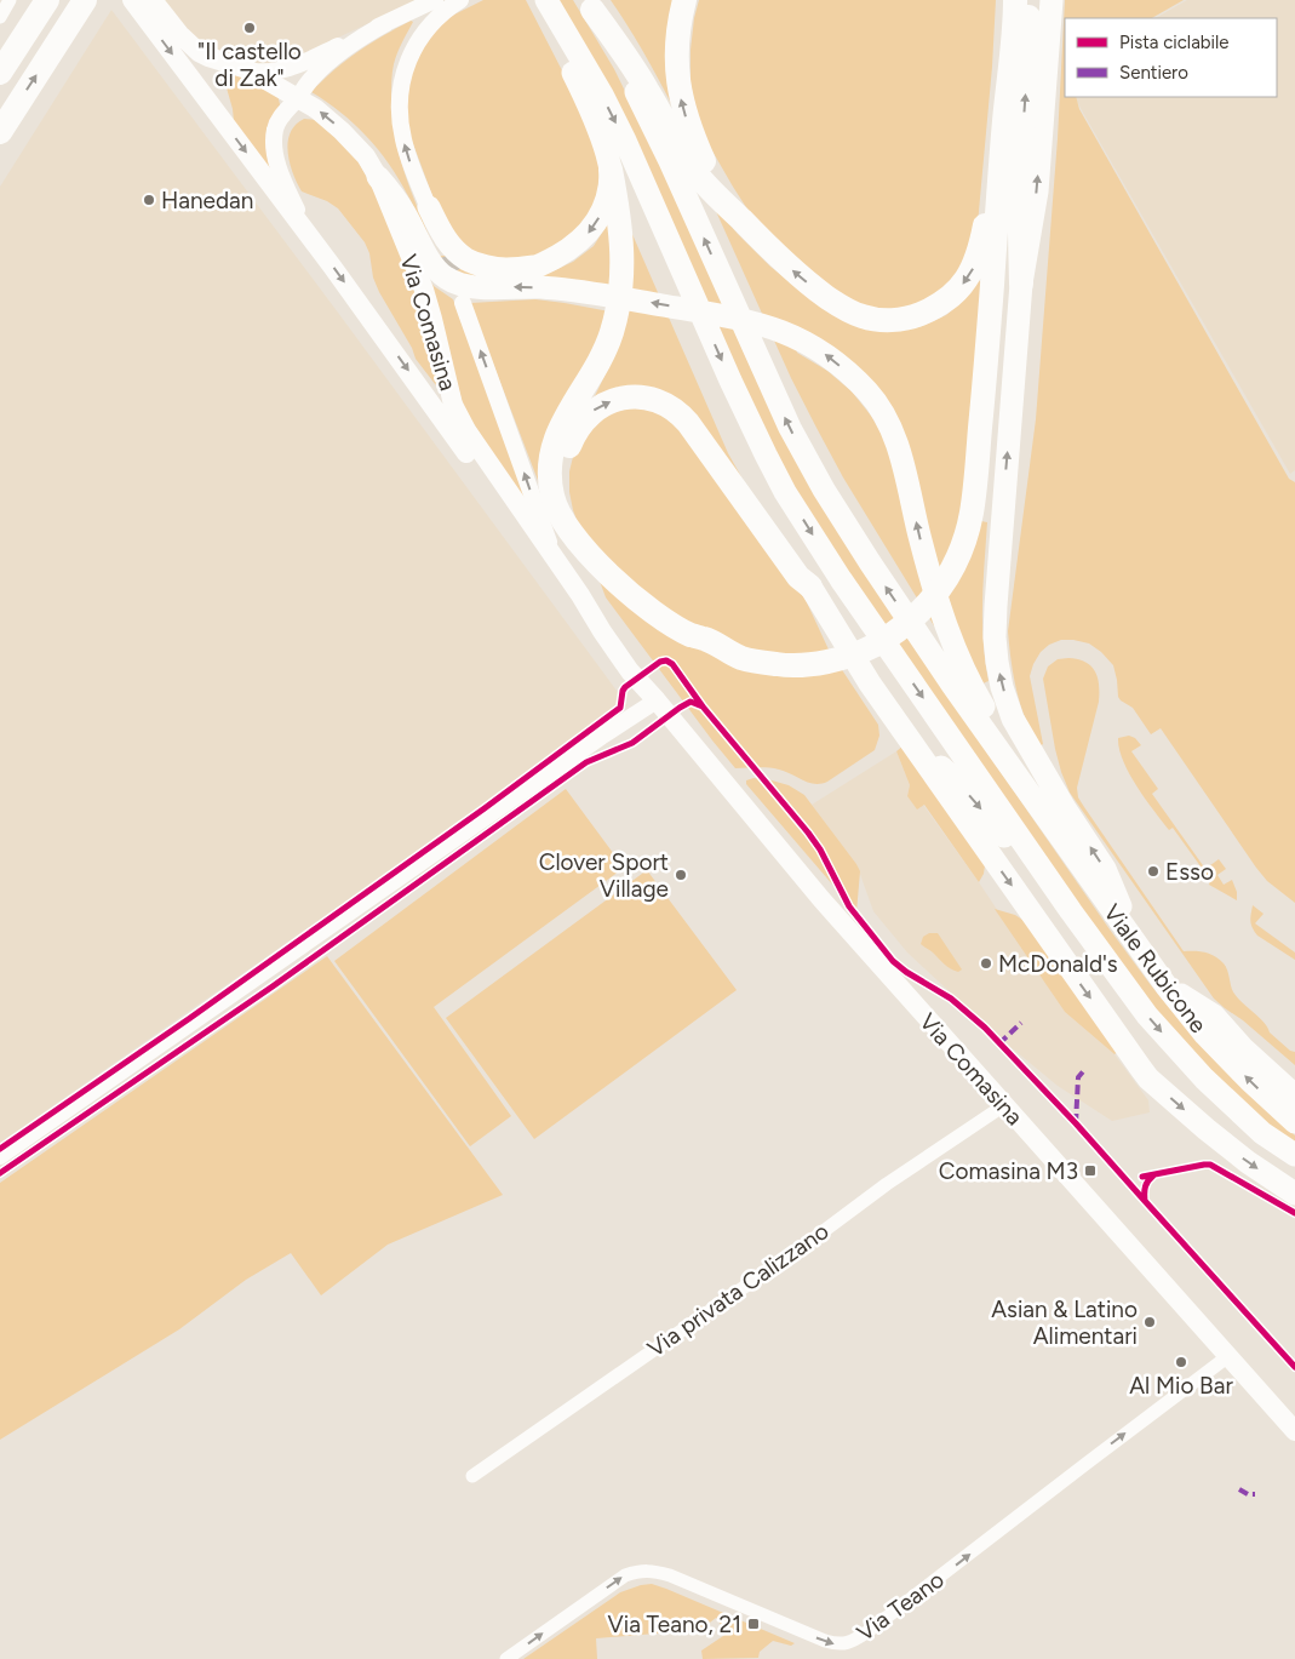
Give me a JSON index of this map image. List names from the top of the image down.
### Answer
{
  "streets": {
    "highway": ["Viale Rubicone"],
    "main road": ["Via Comasina"],
    "street": ["Via privata Calizzano", "Via Teano"]
  },
  "crossings": [
    ["Via Comasina", "Via privata Calizzano"],
    ["Via Comasina", "Via Teano"]
  ],
  "one_way": ["Via Teano"],
  "places": {
    "other": [
      "\"Il castello di Zak\"",
      "Hanedan",
      "Esso",
      "Clover Sport Village",
      "McDonald's",
      "Asian & Latino Alimentari",
      "Al Mio Bar"
    ],
    "transit": ["Comasina M3", "Via Teano, 21"]
  },
  "legend": ["Pista ciclabile", "Sentiero"]
}
